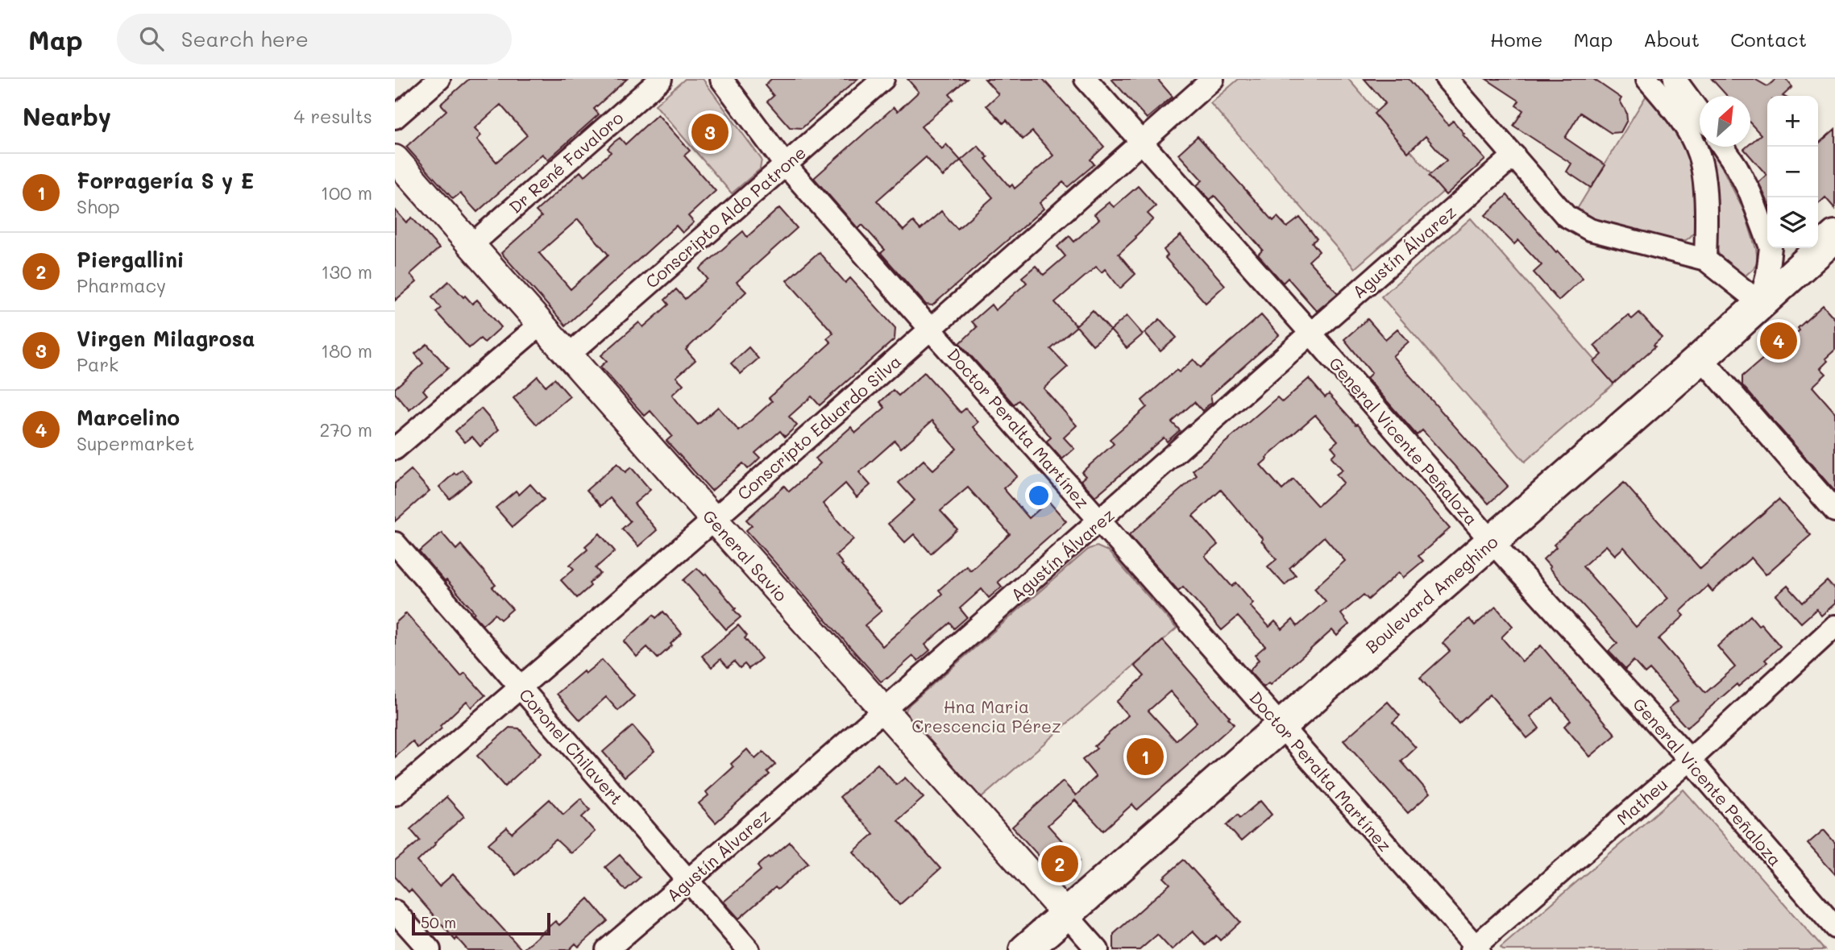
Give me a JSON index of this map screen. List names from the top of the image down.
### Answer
{
  "streets": {
    "main road": ["Boulevard Ameghino"],
    "street": [
      "Dr René Favaloro",
      "Conscripto Aldo Patrone",
      "Agustín Álvarez",
      "Conscripto Eduardo Silva",
      "Doctor Peralta Martínez",
      "General Vicente Peñaloza",
      "General Savio",
      "Coronel Chilavert",
      "Matheu"
    ]
  },
  "crossings": [
    ["Dr René Favaloro", "General Savio"],
    ["Conscripto Aldo Patrone", "Doctor Peralta Martínez"],
    ["Conscripto Aldo Patrone", "General Savio"],
    ["Agustín Álvarez", "Doctor Peralta Martínez"],
    ["Agustín Álvarez", "General Vicente Peñaloza"],
    ["Agustín Álvarez", "General Savio"],
    ["Agustín Álvarez", "Coronel Chilavert"],
    ["Conscripto Eduardo Silva", "Doctor Peralta Martínez"],
    ["Conscripto Eduardo Silva", "General Vicente Peñaloza"],
    ["Conscripto Eduardo Silva", "General Savio"],
    ["Conscripto Eduardo Silva", "Coronel Chilavert"],
    ["Doctor Peralta Martínez", "Boulevard Ameghino"],
    ["Doctor Peralta Martínez", "Matheu"],
    ["General Vicente Peñaloza", "Boulevard Ameghino"],
    ["General Vicente Peñaloza", "Matheu"],
    ["General Savio", "Boulevard Ameghino"]
  ],
  "parks": ["Hna Maria Crescencia Pérez"],
  "scale_bar": "50 m",
  "north": "top right",
  "page": {
    "header": "Map",
    "search": "Search here",
    "nav": [
      "Home",
      "Map",
      "About",
      "Contact"
    ],
    "heading": ["Nearby", "4 results"],
    "map_buttons": ["+", "−"],
    "pins": [
      "3",
      "4",
      "1",
      "2"
    ],
    "list": [
      {
        "mark": "1",
        "name": "Forragería S y E",
        "note": "Shop",
        "value": "100 m"
      },
      {
        "mark": "2",
        "name": "Piergallini",
        "note": "Pharmacy",
        "value": "130 m"
      },
      {
        "mark": "3",
        "name": "Virgen Milagrosa",
        "note": "Park",
        "value": "180 m"
      },
      {
        "mark": "4",
        "name": "Marcelino",
        "note": "Supermarket",
        "value": "270 m"
      }
    ],
    "scale": "50 m"
  }
}
